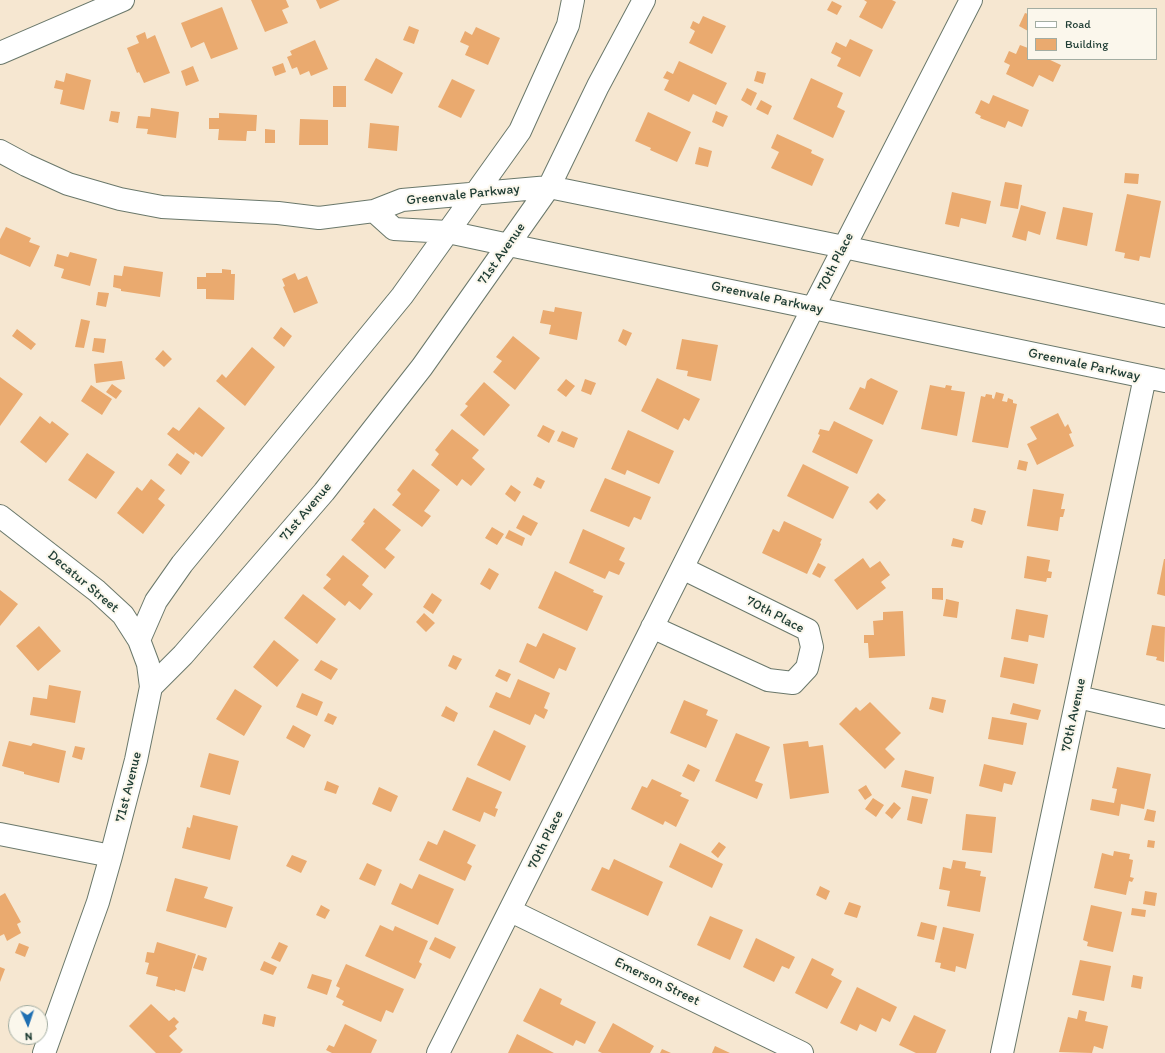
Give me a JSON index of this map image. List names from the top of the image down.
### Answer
{
  "streets": {
    "street": [
      "Greenvale Parkway",
      "71st Avenue",
      "70th Place",
      "Decatur Street",
      "70th Avenue",
      "Emerson Street"
    ]
  },
  "crossings": [
    ["Greenvale Parkway", "71st Avenue"],
    ["Greenvale Parkway", "70th Place"],
    ["Greenvale Parkway", "70th Avenue"],
    ["71st Avenue", "Decatur Street"],
    ["70th Place", "Emerson Street"]
  ],
  "legend": ["Road", "Building"],
  "north": "bottom"
}
